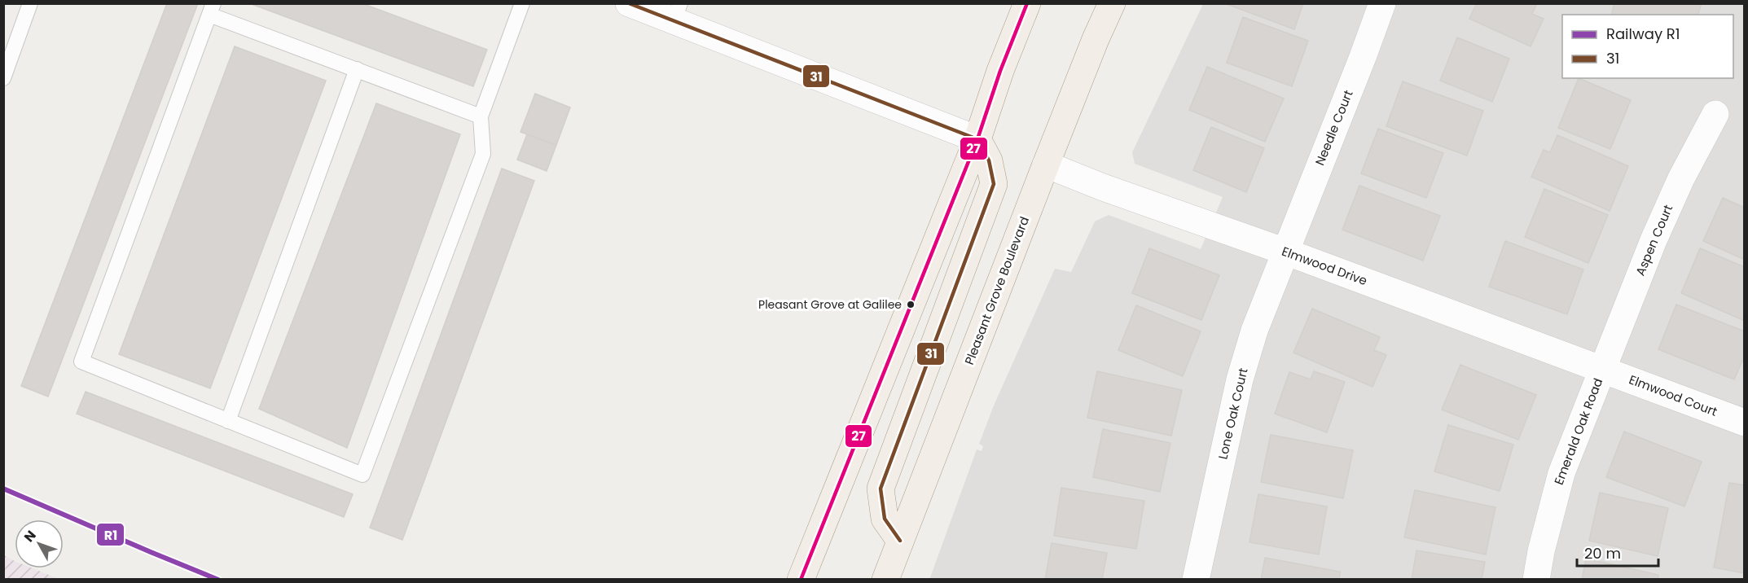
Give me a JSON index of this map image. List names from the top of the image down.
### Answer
{
  "streets": {
    "main road": ["Pleasant Grove Boulevard"],
    "street": [
      "Needle Court",
      "Aspen Court",
      "Elmwood Drive",
      "Elmwood Court",
      "Lone Oak Court",
      "Emerald Oak Road"
    ]
  },
  "crossings": [
    ["Needle Court", "Elmwood Drive"],
    ["Needle Court", "Lone Oak Court"],
    ["Aspen Court", "Elmwood Drive"],
    ["Aspen Court", "Elmwood Court"],
    ["Aspen Court", "Emerald Oak Road"],
    ["Elmwood Drive", "Pleasant Grove Boulevard"],
    ["Elmwood Drive", "Elmwood Court"],
    ["Elmwood Drive", "Lone Oak Court"],
    ["Elmwood Drive", "Emerald Oak Road"],
    ["Elmwood Court", "Emerald Oak Road"]
  ],
  "places": ["Pleasant Grove at Galilee"],
  "lines": ["transit line 31", "transit line 27", "rail line R1"],
  "legend": ["Railway R1", "31"],
  "scale_bar": "20 m",
  "north": "top left"
}
